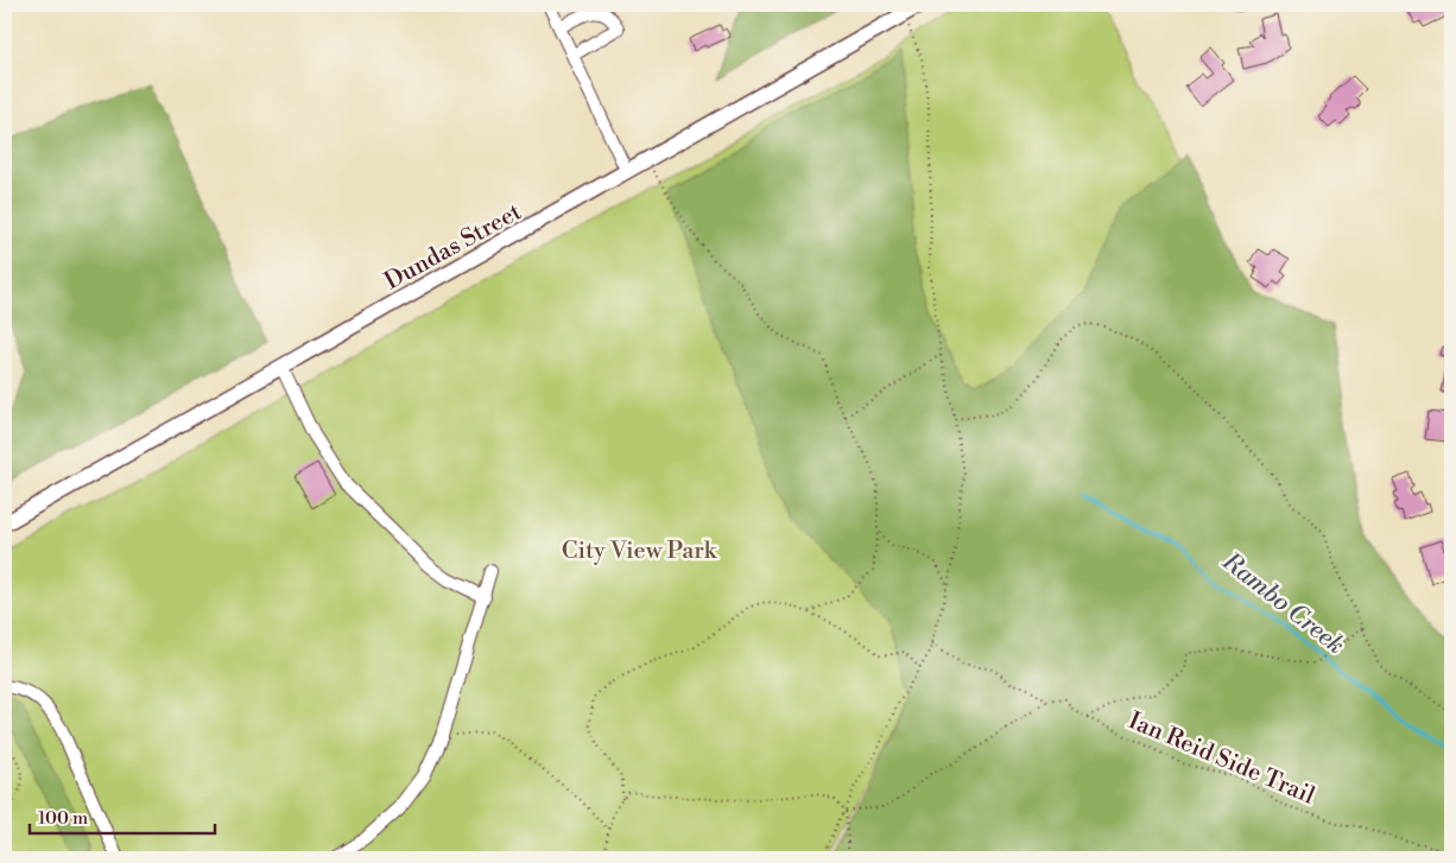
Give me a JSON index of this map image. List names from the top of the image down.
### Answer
{
  "streets": {
    "main road": ["Dundas Street"],
    "path": ["Ian Reid Side Trail"]
  },
  "water": ["Rambo Creek"],
  "parks": ["City View Park"],
  "scale_bar": "100 m"
}
